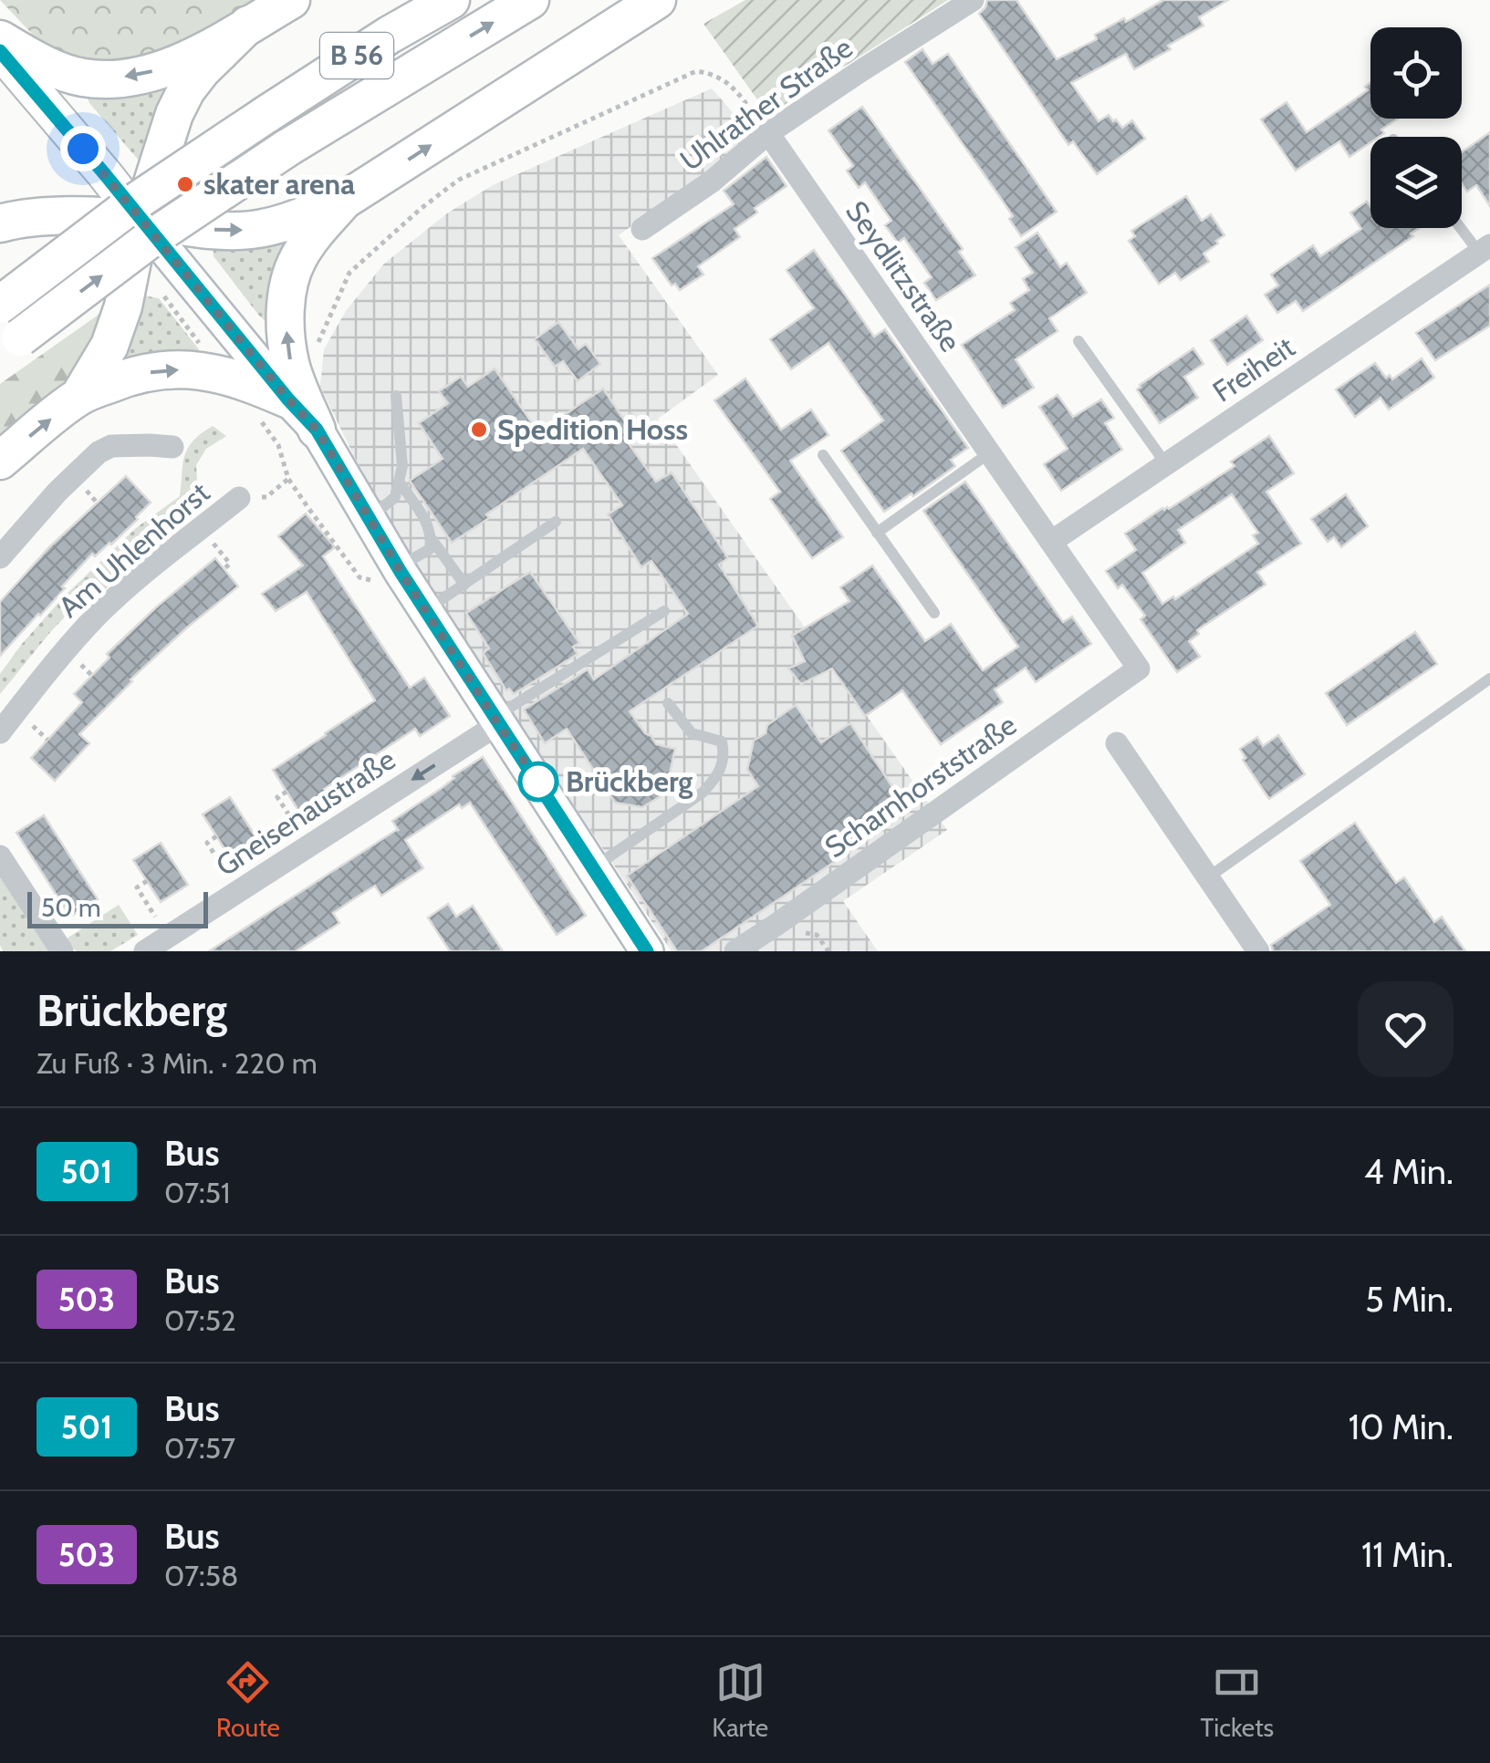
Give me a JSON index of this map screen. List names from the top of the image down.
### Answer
{
  "streets": {
    "highway": ["B 56"],
    "street": [
      "Uhlrather Straße",
      "Seydlitzstraße",
      "Freiheit",
      "Am Uhlenhorst",
      "Scharnhorststraße",
      "Gneisenaustraße"
    ]
  },
  "crossings": [
    ["Uhlrather Straße", "Seydlitzstraße"],
    ["Seydlitzstraße", "Freiheit"],
    ["Seydlitzstraße", "Scharnhorststraße"]
  ],
  "one_way": ["Gneisenaustraße"],
  "places": ["skater arena", "Spedition Hoss", "Brückberg"],
  "lines": ["bus line 501"],
  "scale_bar": "50 m",
  "page": {
    "scale": "50 m",
    "heading": ["Brückberg", "Zu Fuß · 3 Min. · 220 m"],
    "list": [
      {
        "mark": "501",
        "name": "Bus",
        "note": "07:51",
        "value": "4 Min."
      },
      {
        "mark": "503",
        "name": "Bus",
        "note": "07:52",
        "value": "5 Min."
      },
      {
        "mark": "501",
        "name": "Bus",
        "note": "07:57",
        "value": "10 Min."
      },
      {
        "mark": "503",
        "name": "Bus",
        "note": "07:58",
        "value": "11 Min."
      }
    ],
    "tabs": ["Route", "Karte", "Tickets"]
  }
}
